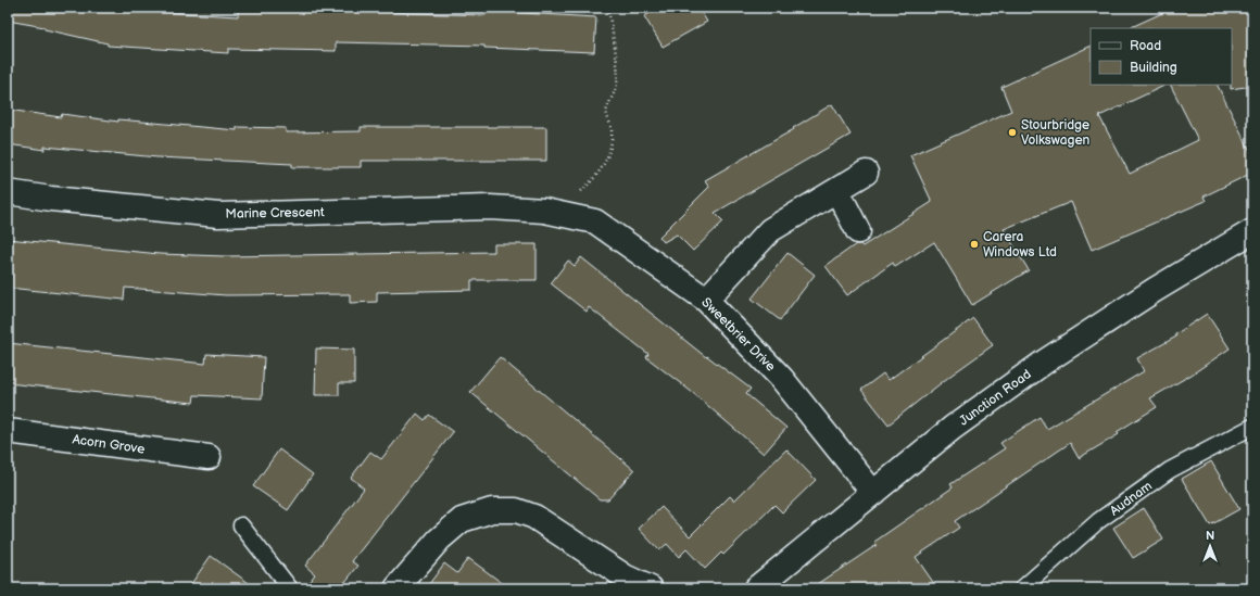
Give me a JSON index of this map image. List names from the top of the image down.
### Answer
{
  "streets": {
    "street": [
      "Marine Crescent",
      "Sweetbrier Drive",
      "Junction Road",
      "Acorn Grove"
    ],
    "lane": ["Audnam"]
  },
  "crossings": [
    ["Marine Crescent", "Sweetbrier Drive"],
    ["Sweetbrier Drive", "Junction Road"]
  ],
  "places": ["Stourbridge Volkswagen", "Carera Windows Ltd"],
  "legend": ["Road", "Building"],
  "north": "top"
}
